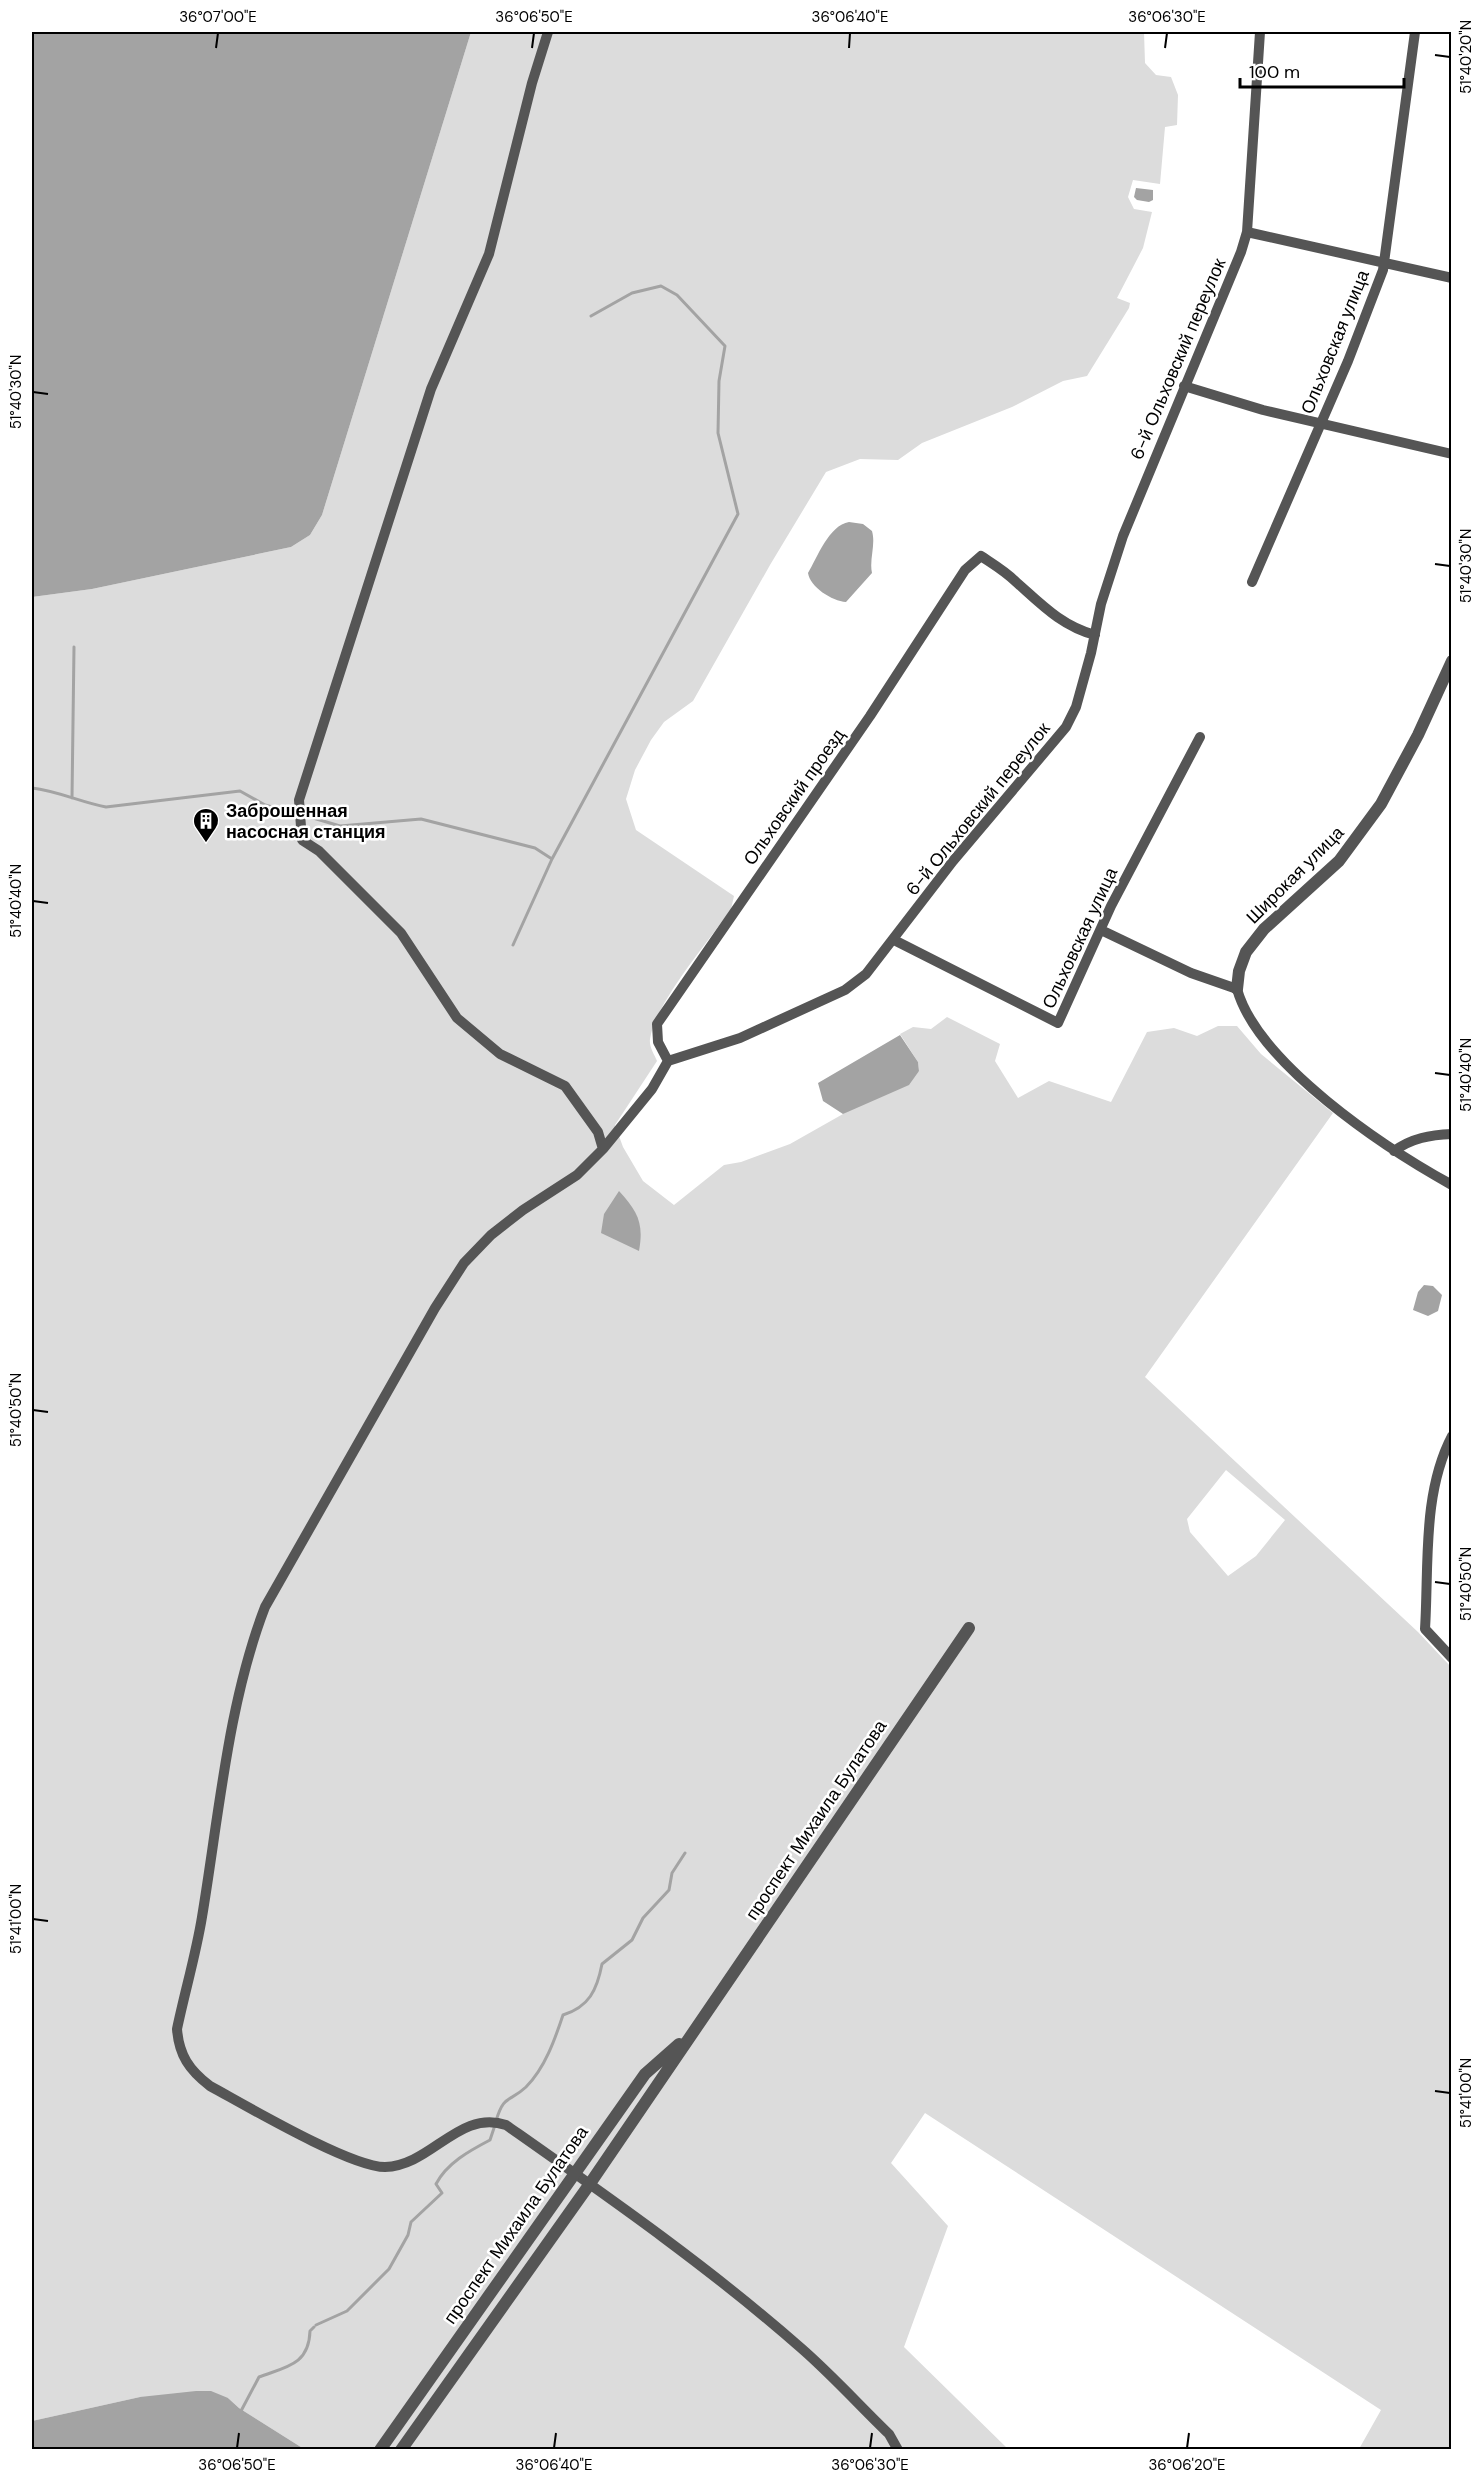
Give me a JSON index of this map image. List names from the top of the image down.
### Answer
{
  "streets": {
    "street": [
      "Ольховская улица",
      "6-й Ольховский переулок",
      "Ольховский проезд",
      "Широкая улица",
      "проспект Михаила Булатова"
    ]
  },
  "crossings": [
    ["Ольховская улица", "6-й Ольховский переулок"],
    ["6-й Ольховский переулок", "Ольховский проезд"]
  ],
  "places": {
    "building": ["Заброшенная насосная станция"]
  },
  "scale_bar": "100 m",
  "coordinates": [
    "36°07'00\"E",
    "36°06'50\"E",
    "36°06'40\"E",
    "36°06'30\"E",
    "51°40'20\"N",
    "51°40'30\"N",
    "51°40'40\"N",
    "51°40'50\"N",
    "51°41'00\"N",
    "36°06'20\"E"
  ]
}
